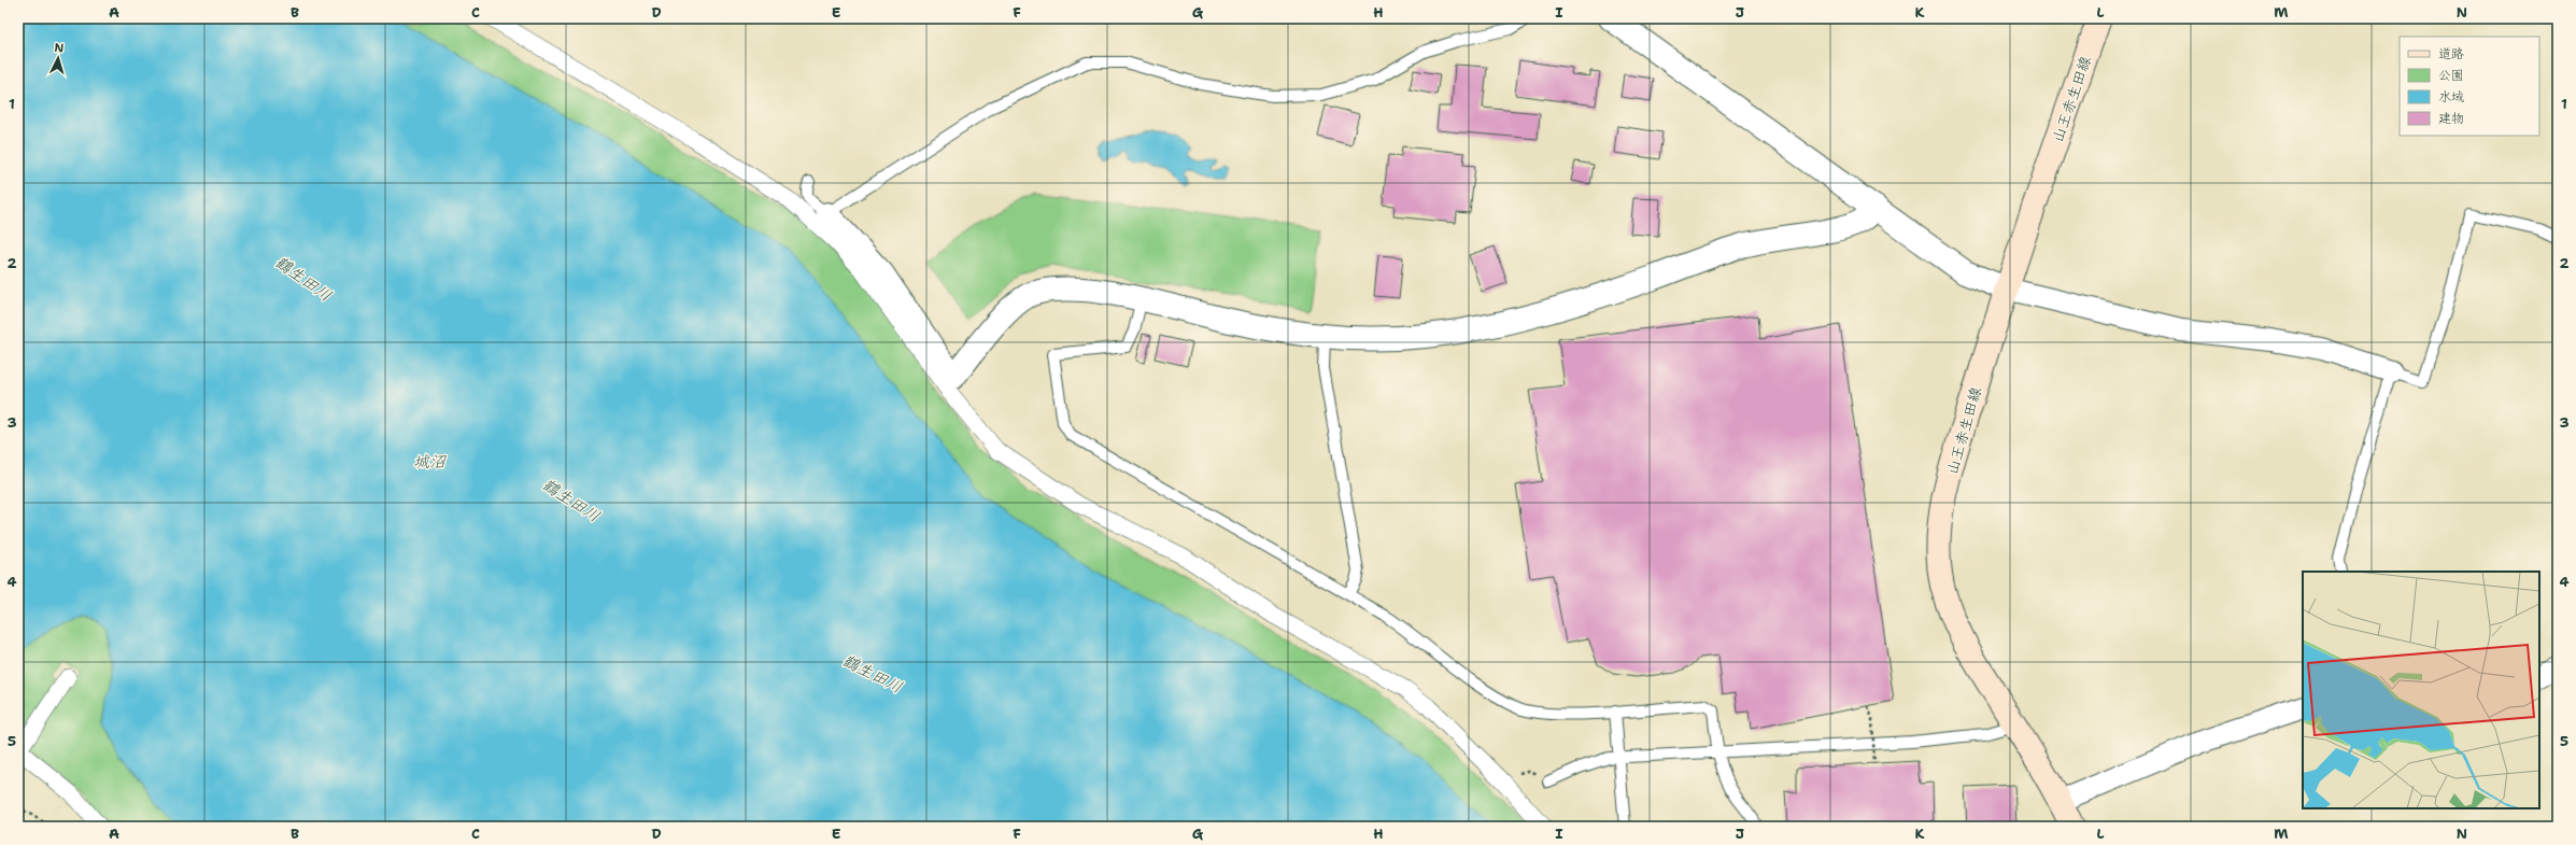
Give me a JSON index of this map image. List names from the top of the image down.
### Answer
{
  "streets": {
    "main road": ["山王赤生田線"]
  },
  "water": ["鶴生田川", "城沼"],
  "legend": [
    "道路",
    "公園",
    "水域",
    "建物"
  ],
  "north": "top",
  "grid": {
    "columns": [
      "A",
      "B",
      "C",
      "D",
      "E",
      "F",
      "G",
      "H",
      "I",
      "J",
      "K",
      "L",
      "M",
      "N"
    ],
    "rows": [
      "1",
      "2",
      "3",
      "4",
      "5"
    ]
  }
}
